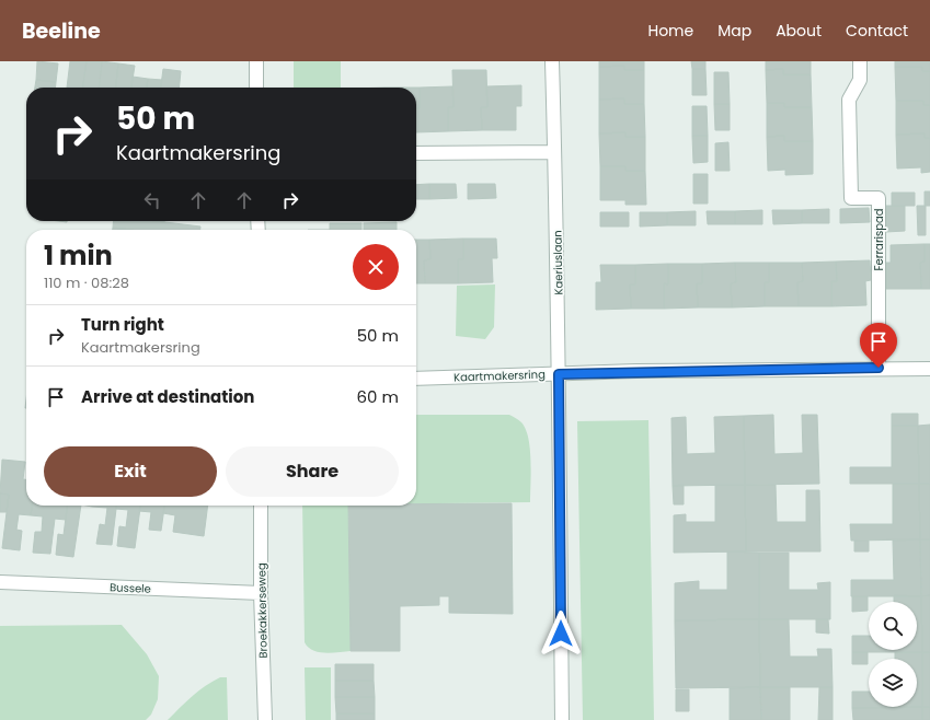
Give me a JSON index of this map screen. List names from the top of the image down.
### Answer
{
  "streets": {
    "street": [
      "Ferrarispad",
      "Kaeriuslaan",
      "Kaartmakersring",
      "Bussele",
      "Broekakkerseweg"
    ]
  },
  "crossings": [
    ["Ferrarispad", "Kaartmakersring"],
    ["Kaeriuslaan", "Kaartmakersring"],
    ["Bussele", "Broekakkerseweg"]
  ],
  "page": {
    "header": "Beeline",
    "nav": [
      "Home",
      "Map",
      "About",
      "Contact"
    ],
    "turn": ["50 m", "Kaartmakersring"],
    "heading": ["1 min", "110 m · 08:28"],
    "list": [
      {
        "name": "Turn right",
        "note": "Kaartmakersring",
        "value": "50 m"
      },
      {
        "name": "Arrive at destination",
        "value": "60 m"
      }
    ],
    "buttons": ["Exit", "Share"]
  }
}
